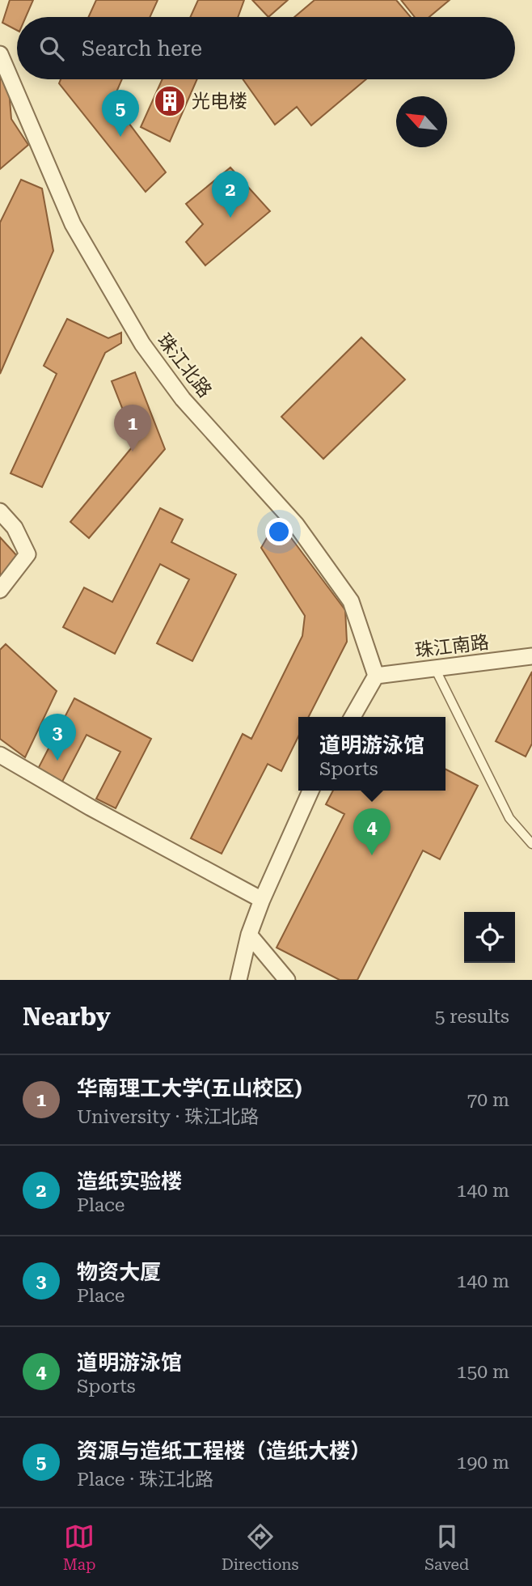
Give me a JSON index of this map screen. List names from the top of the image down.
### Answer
{
  "streets": {
    "street": ["珠江北路", "珠江南路"]
  },
  "crossings": [
    ["珠江北路", "珠江南路"]
  ],
  "places": {
    "building": ["光电楼"]
  },
  "north": "top left",
  "page": {
    "search": "Search here",
    "pins": [
      "5",
      "2",
      "1",
      "3",
      "4"
    ],
    "popup": ["道明游泳馆", "Sports"],
    "heading": ["Nearby", "5 results"],
    "list": [
      {
        "mark": "1",
        "name": "华南理工大学(五山校区)",
        "note": "University · 珠江北路",
        "value": "70 m"
      },
      {
        "mark": "2",
        "name": "造纸实验楼",
        "note": "Place",
        "value": "140 m"
      },
      {
        "mark": "3",
        "name": "物资大厦",
        "note": "Place",
        "value": "140 m"
      },
      {
        "mark": "4",
        "name": "道明游泳馆",
        "note": "Sports",
        "value": "150 m"
      },
      {
        "mark": "5",
        "name": "资源与造纸工程楼（造纸大楼）",
        "note": "Place · 珠江北路",
        "value": "190 m"
      }
    ],
    "nav": ["Map", "Directions", "Saved"]
  }
}
